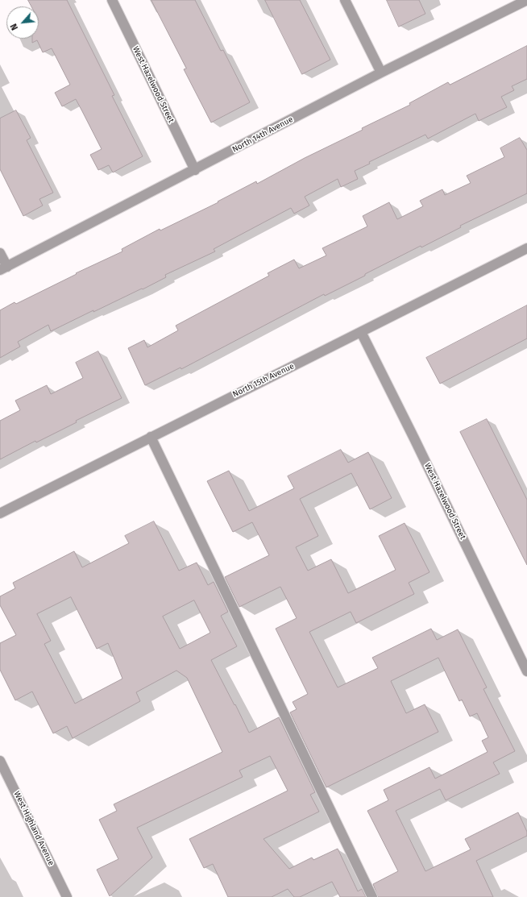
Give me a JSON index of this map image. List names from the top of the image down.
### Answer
{
  "streets": {
    "street": [
      "West Hazelwood Street",
      "North 14th Avenue",
      "North 15th Avenue",
      "West Highland Avenue"
    ]
  },
  "crossings": [
    ["West Hazelwood Street", "North 14th Avenue"],
    ["West Hazelwood Street", "North 15th Avenue"]
  ],
  "north": "bottom left"
}
